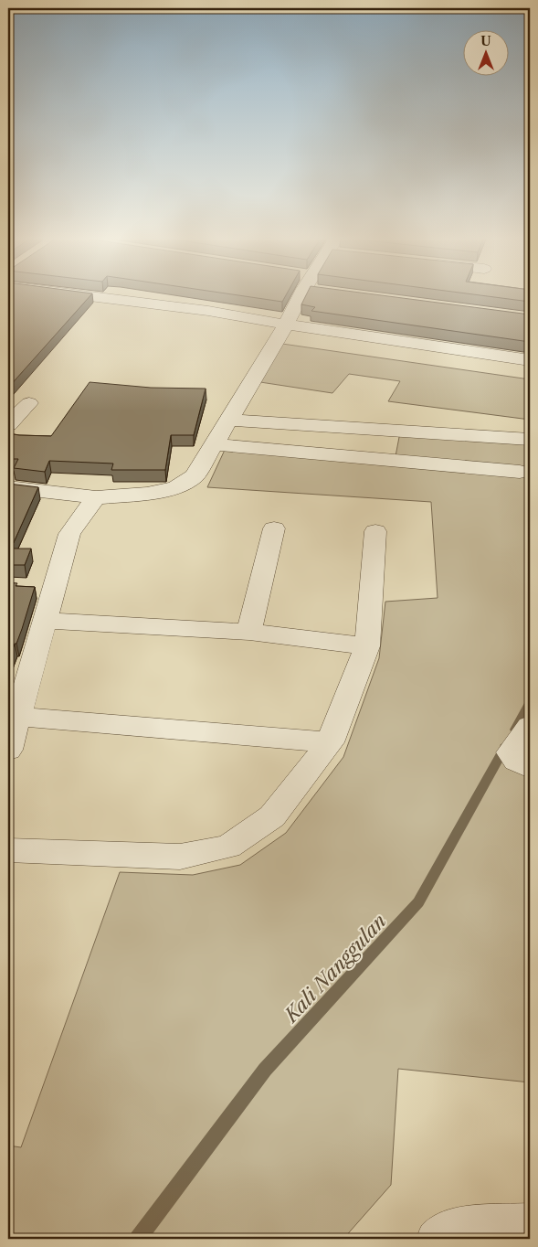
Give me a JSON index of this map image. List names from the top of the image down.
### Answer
{
  "water": ["Kali Nanggulan"],
  "north": "top"
}
